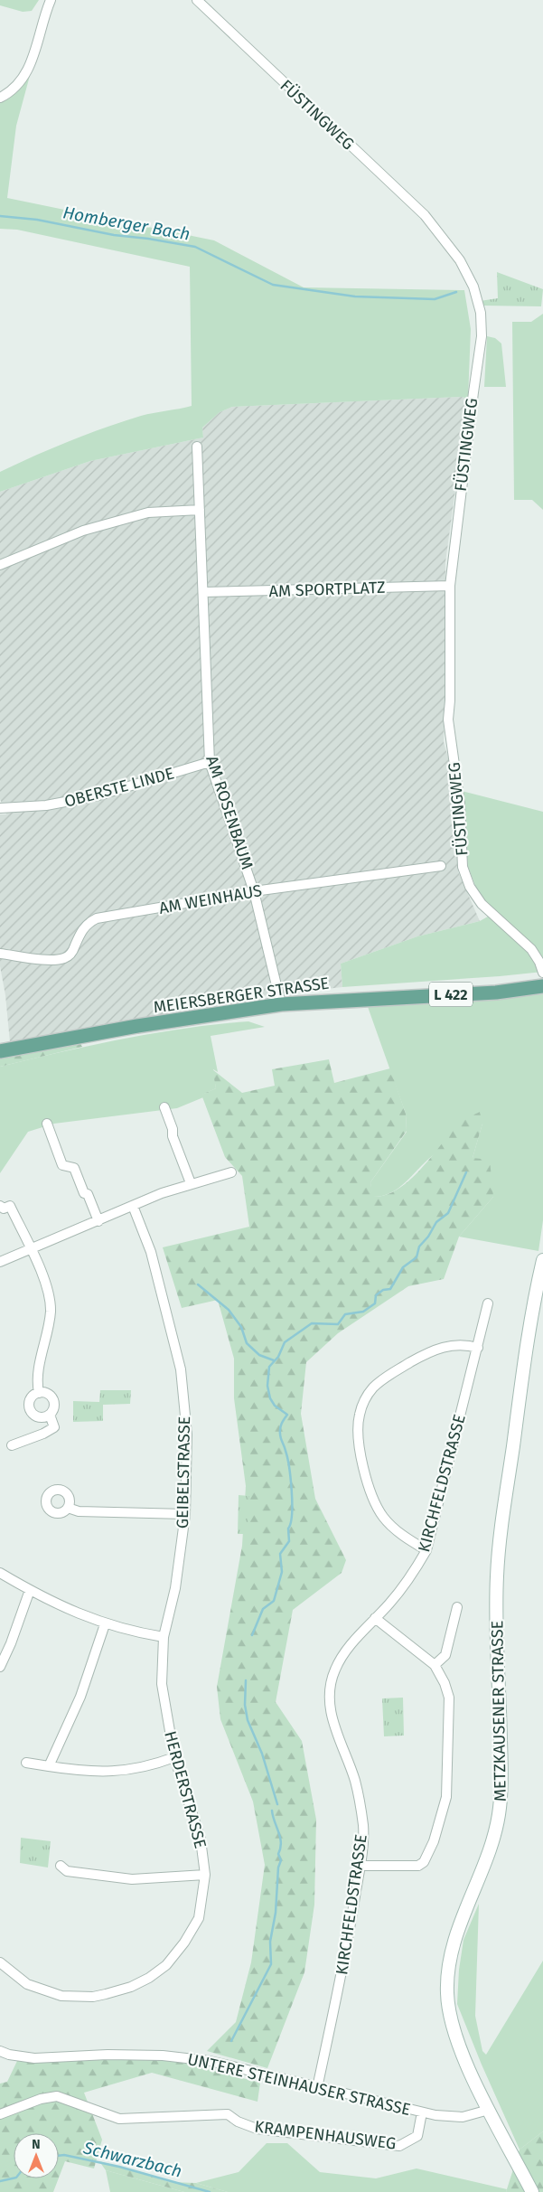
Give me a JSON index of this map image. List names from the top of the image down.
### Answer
{
  "streets": {
    "main road": ["L 422", "MEIERSBERGER STRASSE", "METZKAUSENER STRASSE"],
    "street": [
      "FÜSTINGWEG",
      "AM SPORTPLATZ",
      "OBERSTE LINDE",
      "AM ROSENBAUM",
      "AM WEINHAUS",
      "GEIBELSTRASSE",
      "KIRCHFELDSTRASSE",
      "HERDERSTRASSE",
      "UNTERE STEINHAUSER STRASSE",
      "KRAMPENHAUSWEG"
    ]
  },
  "crossings": [
    ["FÜSTINGWEG", "AM SPORTPLATZ"],
    ["AM SPORTPLATZ", "AM ROSENBAUM"],
    ["OBERSTE LINDE", "AM ROSENBAUM"],
    ["AM ROSENBAUM", "AM WEINHAUS"],
    ["AM ROSENBAUM", "MEIERSBERGER STRASSE"],
    ["GEIBELSTRASSE", "HERDERSTRASSE"],
    ["KIRCHFELDSTRASSE", "UNTERE STEINHAUSER STRASSE"],
    ["METZKAUSENER STRASSE", "UNTERE STEINHAUSER STRASSE"],
    ["UNTERE STEINHAUSER STRASSE", "KRAMPENHAUSWEG"]
  ],
  "water": ["Homberger Bach", "Schwarzbach"],
  "north": "top"
}
